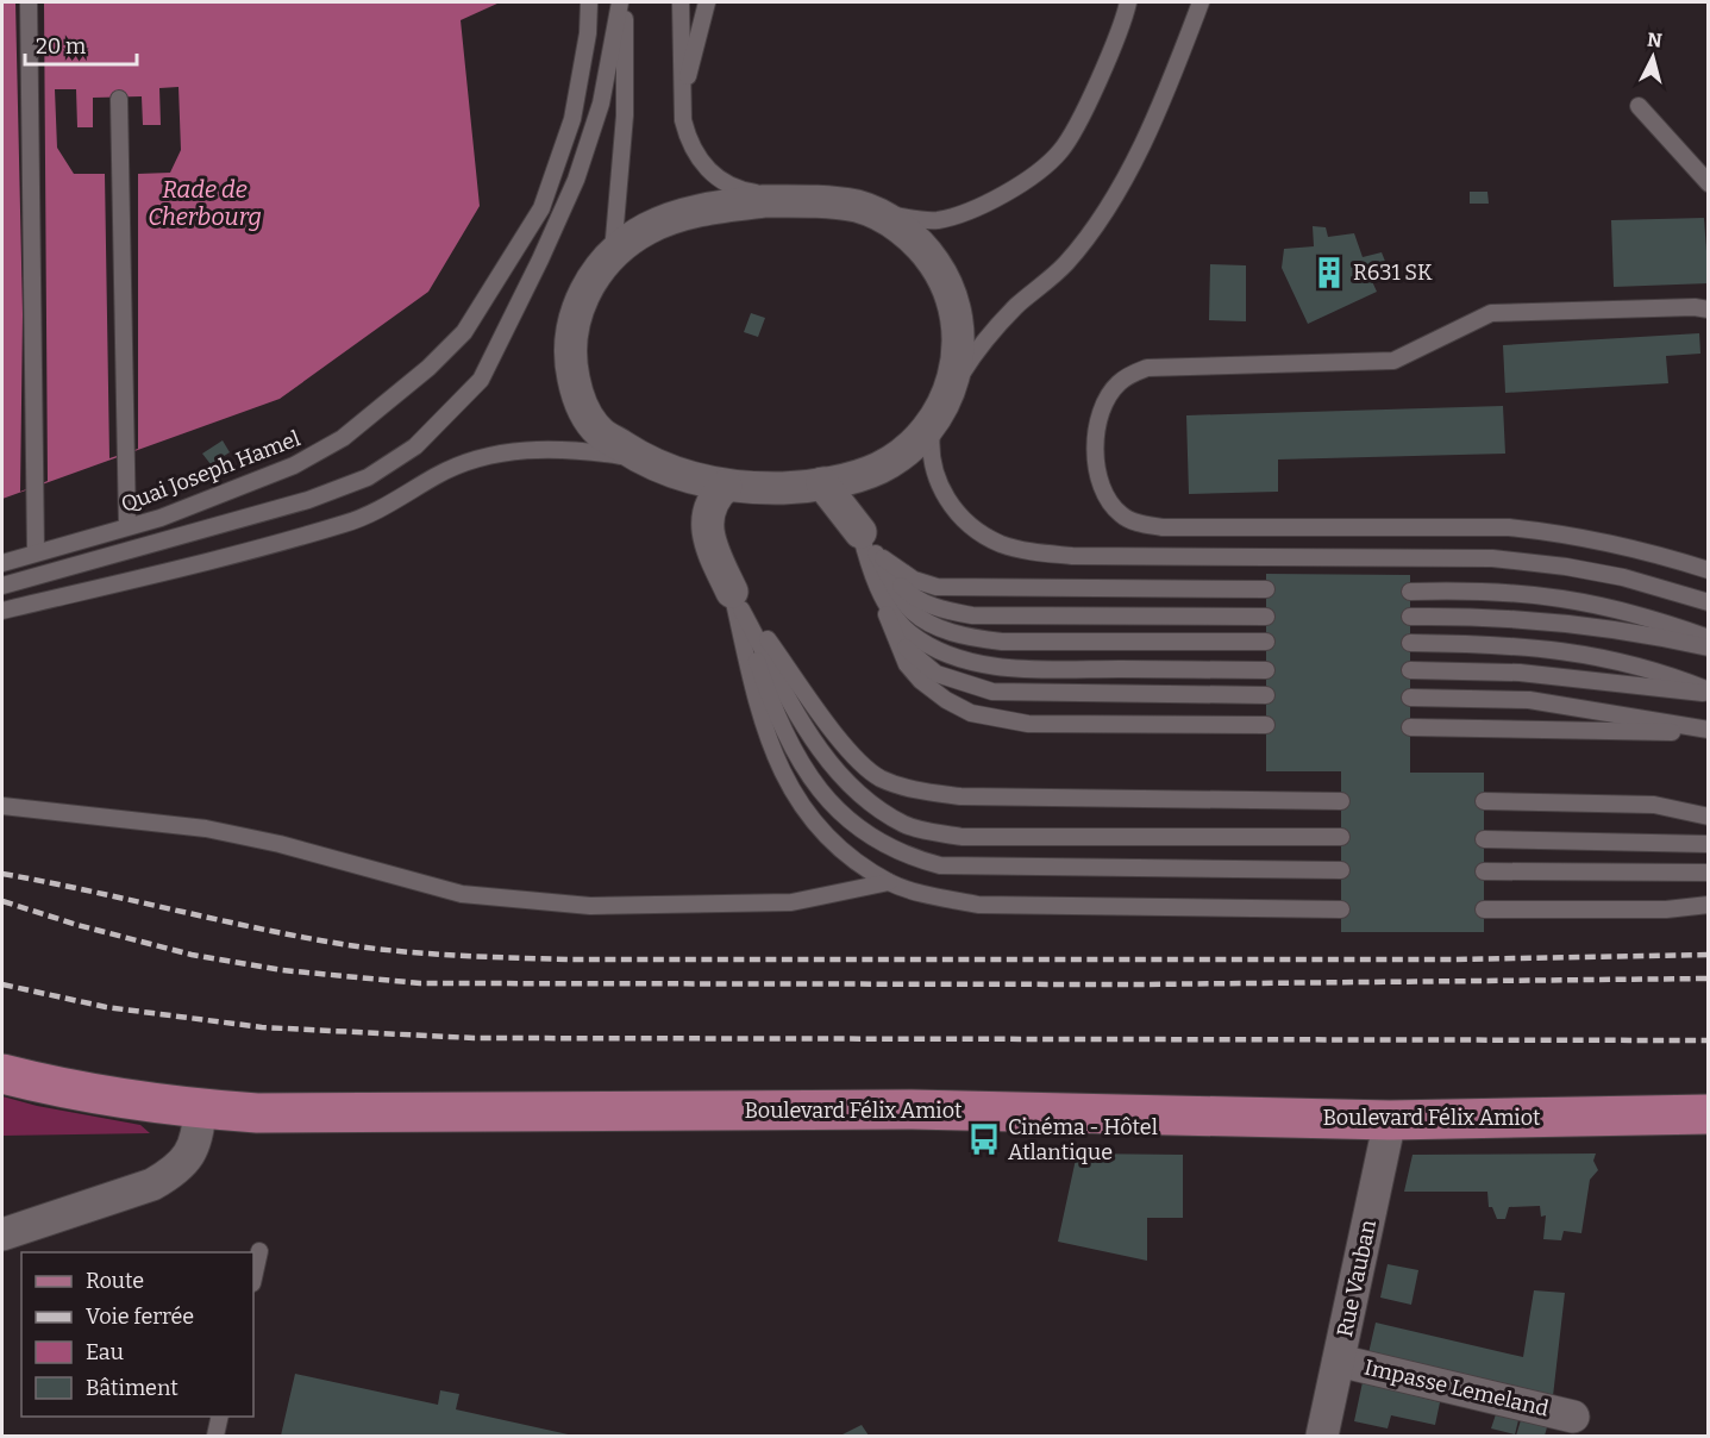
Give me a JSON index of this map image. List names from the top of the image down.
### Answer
{
  "streets": {
    "main road": ["Boulevard Félix Amiot"],
    "street": ["Rue Vauban", "Impasse Lemeland"],
    "lane": ["Quai Joseph Hamel"]
  },
  "crossings": [
    ["Boulevard Félix Amiot", "Rue Vauban"],
    ["Rue Vauban", "Impasse Lemeland"]
  ],
  "water": ["Rade de Cherbourg"],
  "places": {
    "building": ["R631 SK"],
    "bus stop": ["Cinéma - Hôtel Atlantique"]
  },
  "legend": [
    "Route",
    "Voie ferrée",
    "Eau",
    "Bâtiment"
  ],
  "scale_bar": "20 m",
  "north": "top"
}
